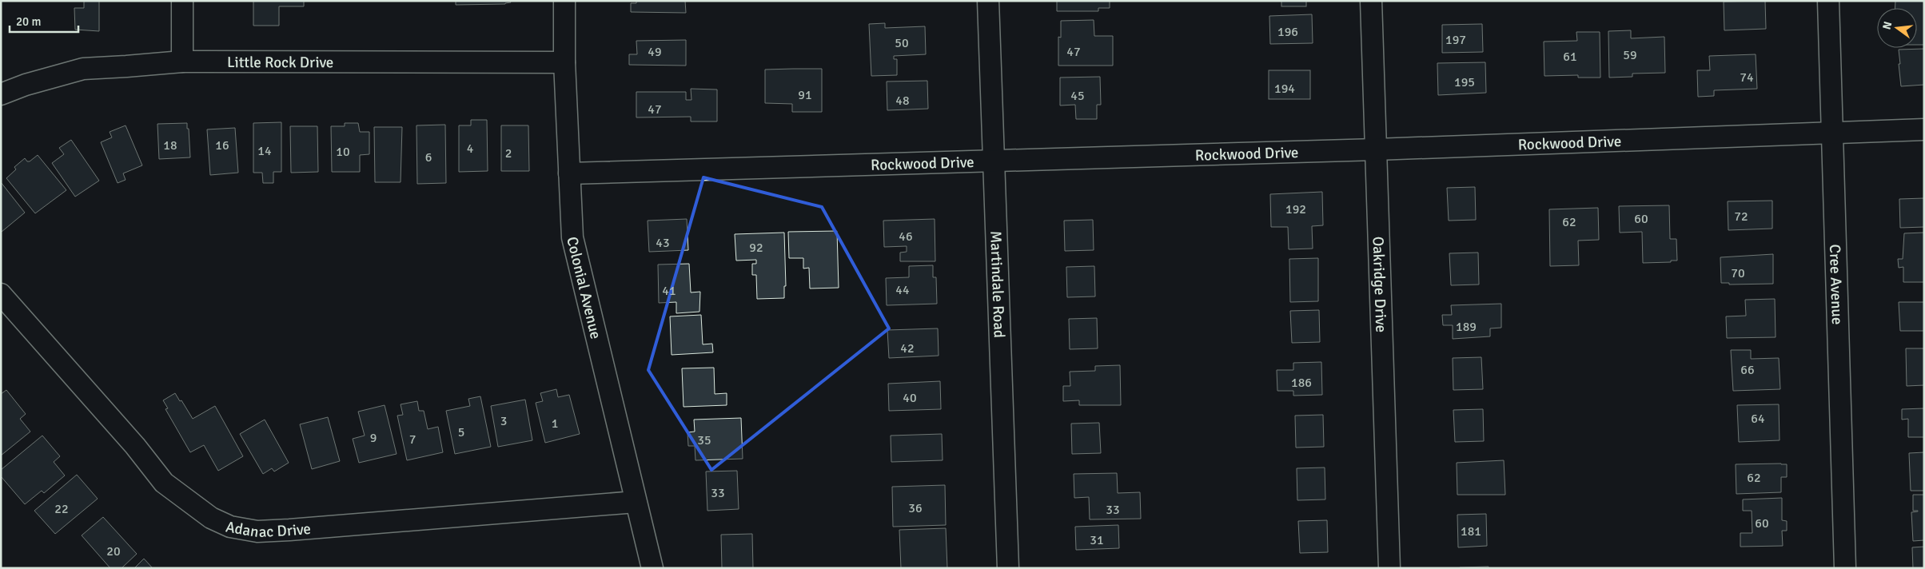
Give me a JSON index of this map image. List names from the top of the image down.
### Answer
{
  "streets": {
    "street": [
      "Little Rock Drive",
      "Rockwood Drive",
      "Martindale Road",
      "Oakridge Drive",
      "Cree Avenue",
      "Colonial Avenue",
      "Adanac Drive"
    ]
  },
  "crossings": [
    ["Little Rock Drive", "Colonial Avenue"],
    ["Rockwood Drive", "Martindale Road"],
    ["Rockwood Drive", "Oakridge Drive"],
    ["Rockwood Drive", "Cree Avenue"],
    ["Rockwood Drive", "Colonial Avenue"],
    ["Colonial Avenue", "Adanac Drive"]
  ],
  "house_numbers": [
    "196",
    "197",
    "50",
    "49",
    "47",
    "59",
    "61",
    "74",
    "195",
    "194",
    "91",
    "45",
    "48",
    "47",
    "18",
    "16",
    "4",
    "14",
    "10",
    "2",
    "6",
    "192",
    "72",
    "60",
    "62",
    "46",
    "43",
    "92",
    "70",
    "44",
    "41",
    "189",
    "42",
    "66",
    "186",
    "40",
    "64",
    "3",
    "1",
    "5",
    "9",
    "7",
    "35",
    "62",
    "33",
    "36",
    "22",
    "33",
    "60",
    "181",
    "31",
    "20"
  ],
  "scale_bar": "20 m",
  "north": "left"
}
